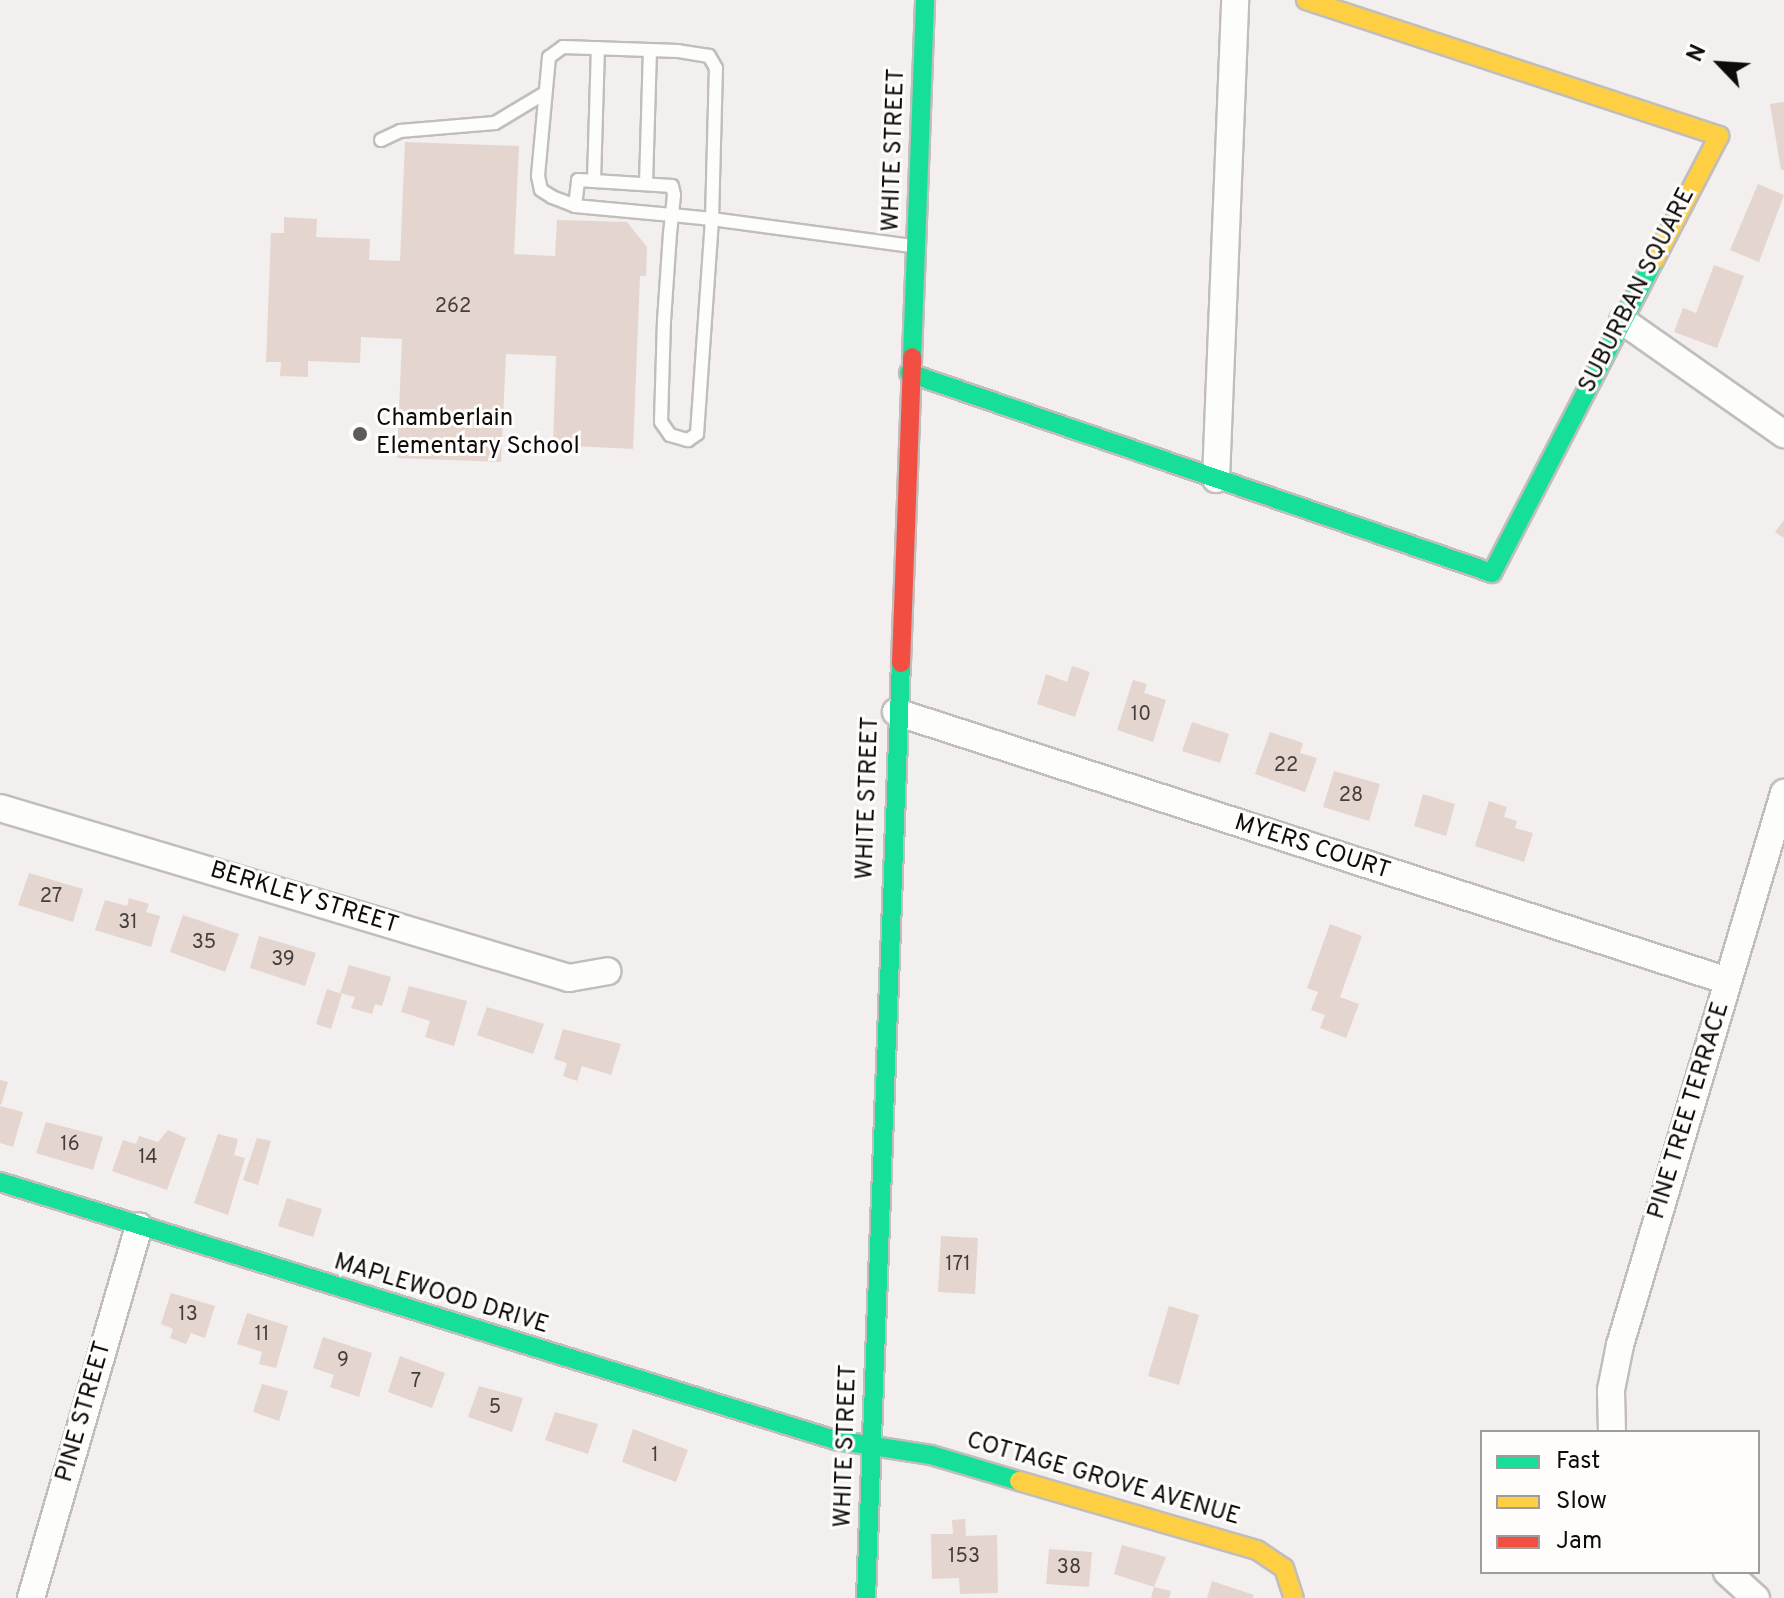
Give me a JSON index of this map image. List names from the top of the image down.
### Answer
{
  "streets": {
    "street": [
      "WHITE STREET",
      "SUBURBAN SQUARE",
      "MYERS COURT",
      "BERKLEY STREET",
      "PINE TREE TERRACE",
      "MAPLEWOOD DRIVE",
      "PINE STREET",
      "COTTAGE GROVE AVENUE"
    ]
  },
  "crossings": [
    ["WHITE STREET", "SUBURBAN SQUARE"],
    ["WHITE STREET", "MYERS COURT"],
    ["WHITE STREET", "MAPLEWOOD DRIVE"],
    ["WHITE STREET", "COTTAGE GROVE AVENUE"],
    ["MYERS COURT", "PINE TREE TERRACE"],
    ["MAPLEWOOD DRIVE", "PINE STREET"],
    ["MAPLEWOOD DRIVE", "COTTAGE GROVE AVENUE"]
  ],
  "places": ["Chamberlain Elementary School"],
  "house_numbers": [
    "262",
    "10",
    "22",
    "28",
    "27",
    "31",
    "35",
    "39",
    "16",
    "14",
    "171",
    "13",
    "11",
    "9",
    "7",
    "5",
    "1",
    "153",
    "38"
  ],
  "legend": ["Fast", "Slow", "Jam"],
  "north": "top left"
}
